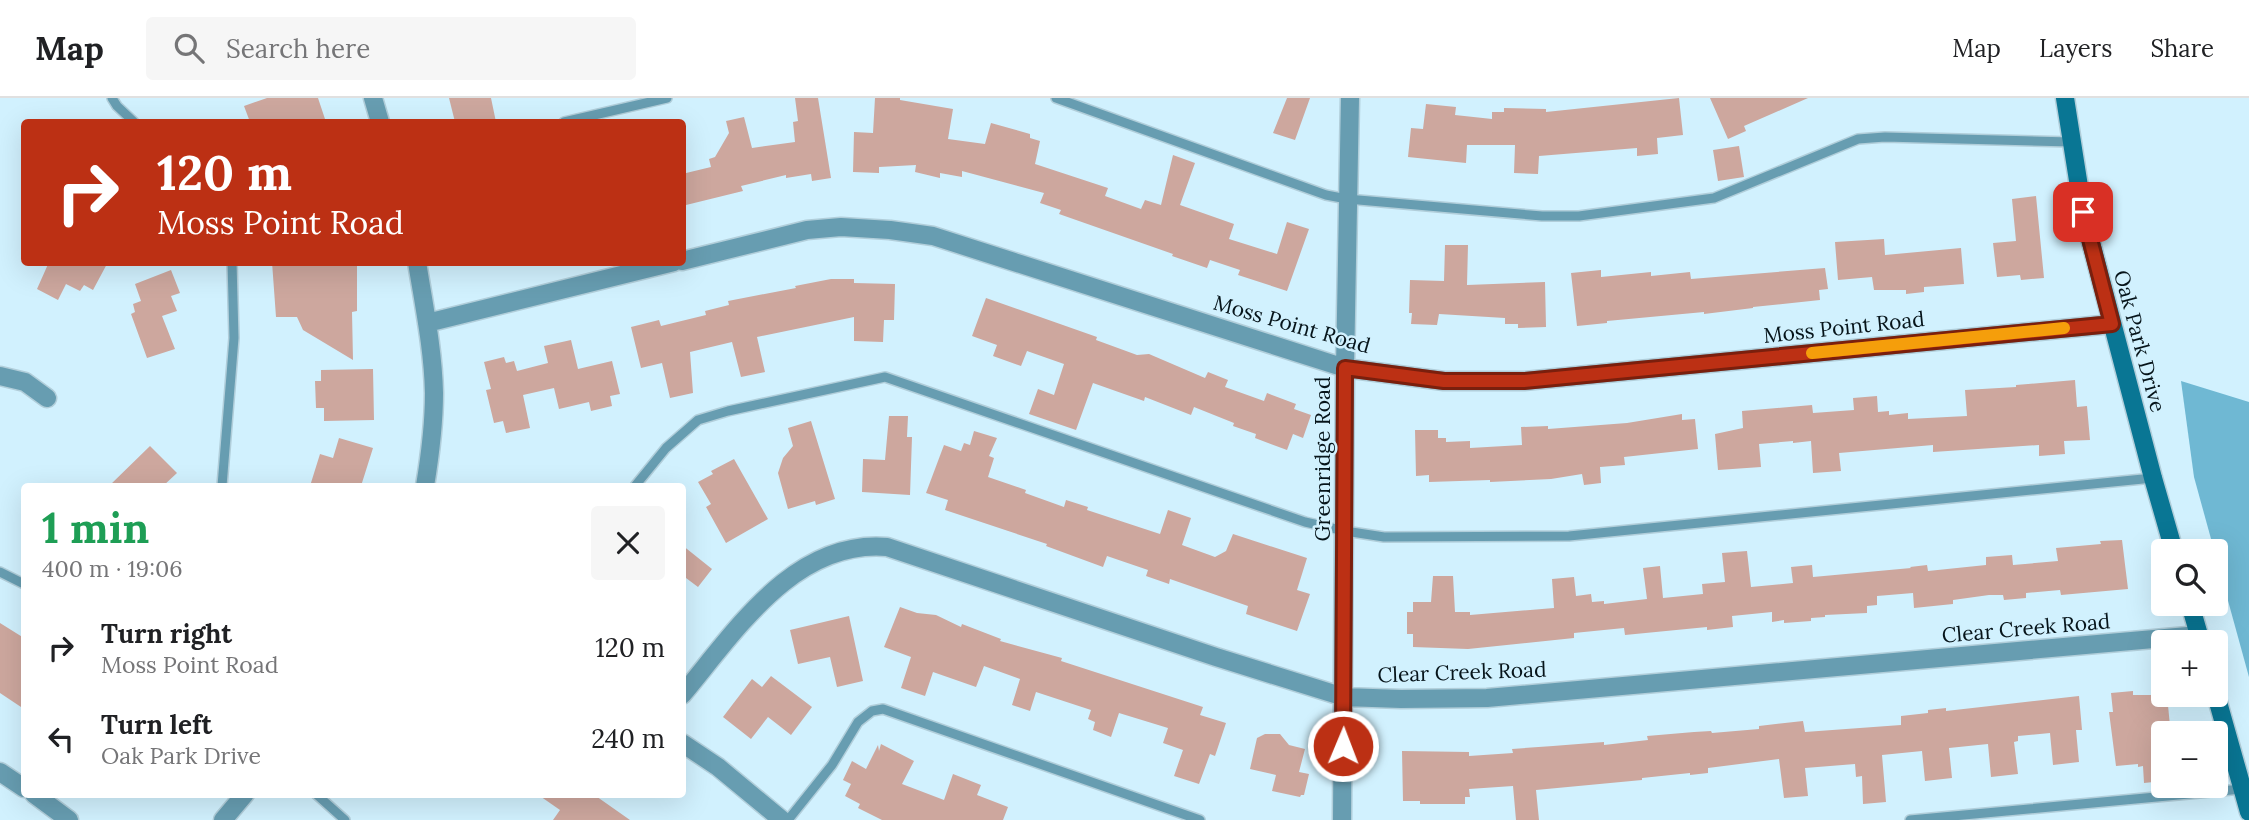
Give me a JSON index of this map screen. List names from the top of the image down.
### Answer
{
  "streets": {
    "street": [
      "Moss Point Road",
      "Oak Park Drive",
      "Greenridge Road",
      "Clear Creek Road"
    ]
  },
  "crossings": [
    ["Moss Point Road", "Oak Park Drive"],
    ["Moss Point Road", "Greenridge Road"],
    ["Greenridge Road", "Clear Creek Road"]
  ],
  "page": {
    "header": "Map",
    "search": "Search here",
    "nav": ["Map", "Layers", "Share"],
    "turn": ["120 m", "Moss Point Road"],
    "heading": ["1 min", "400 m · 19:06"],
    "map_buttons": ["+", "−"],
    "list": [
      {
        "name": "Turn right",
        "note": "Moss Point Road",
        "value": "120 m"
      },
      {
        "name": "Turn left",
        "note": "Oak Park Drive",
        "value": "240 m"
      }
    ]
  }
}
